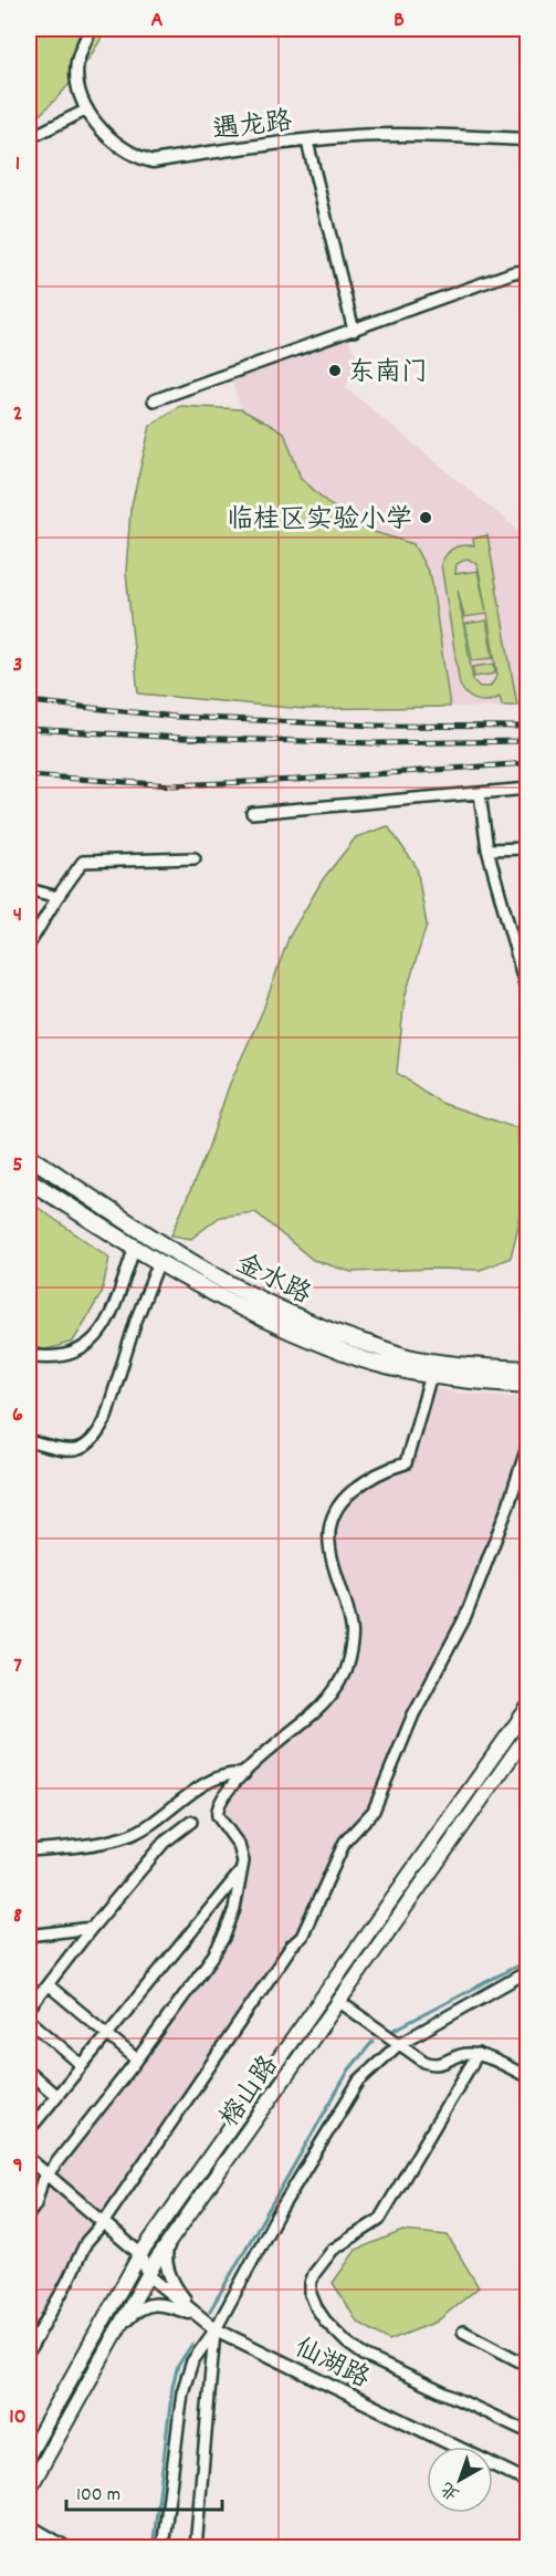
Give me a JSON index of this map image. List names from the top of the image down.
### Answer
{
  "streets": {
    "main road": ["金水路", "榕山路"],
    "street": ["遇龙路", "仙湖路"]
  },
  "crossings": [
    ["榕山路", "仙湖路"]
  ],
  "places": ["东南门", "临桂区实验小学"],
  "scale_bar": "100 m",
  "north": "bottom left",
  "grid": {
    "columns": ["A", "B"],
    "rows": [
      "1",
      "2",
      "3",
      "4",
      "5",
      "6",
      "7",
      "8",
      "9",
      "10"
    ]
  }
}
